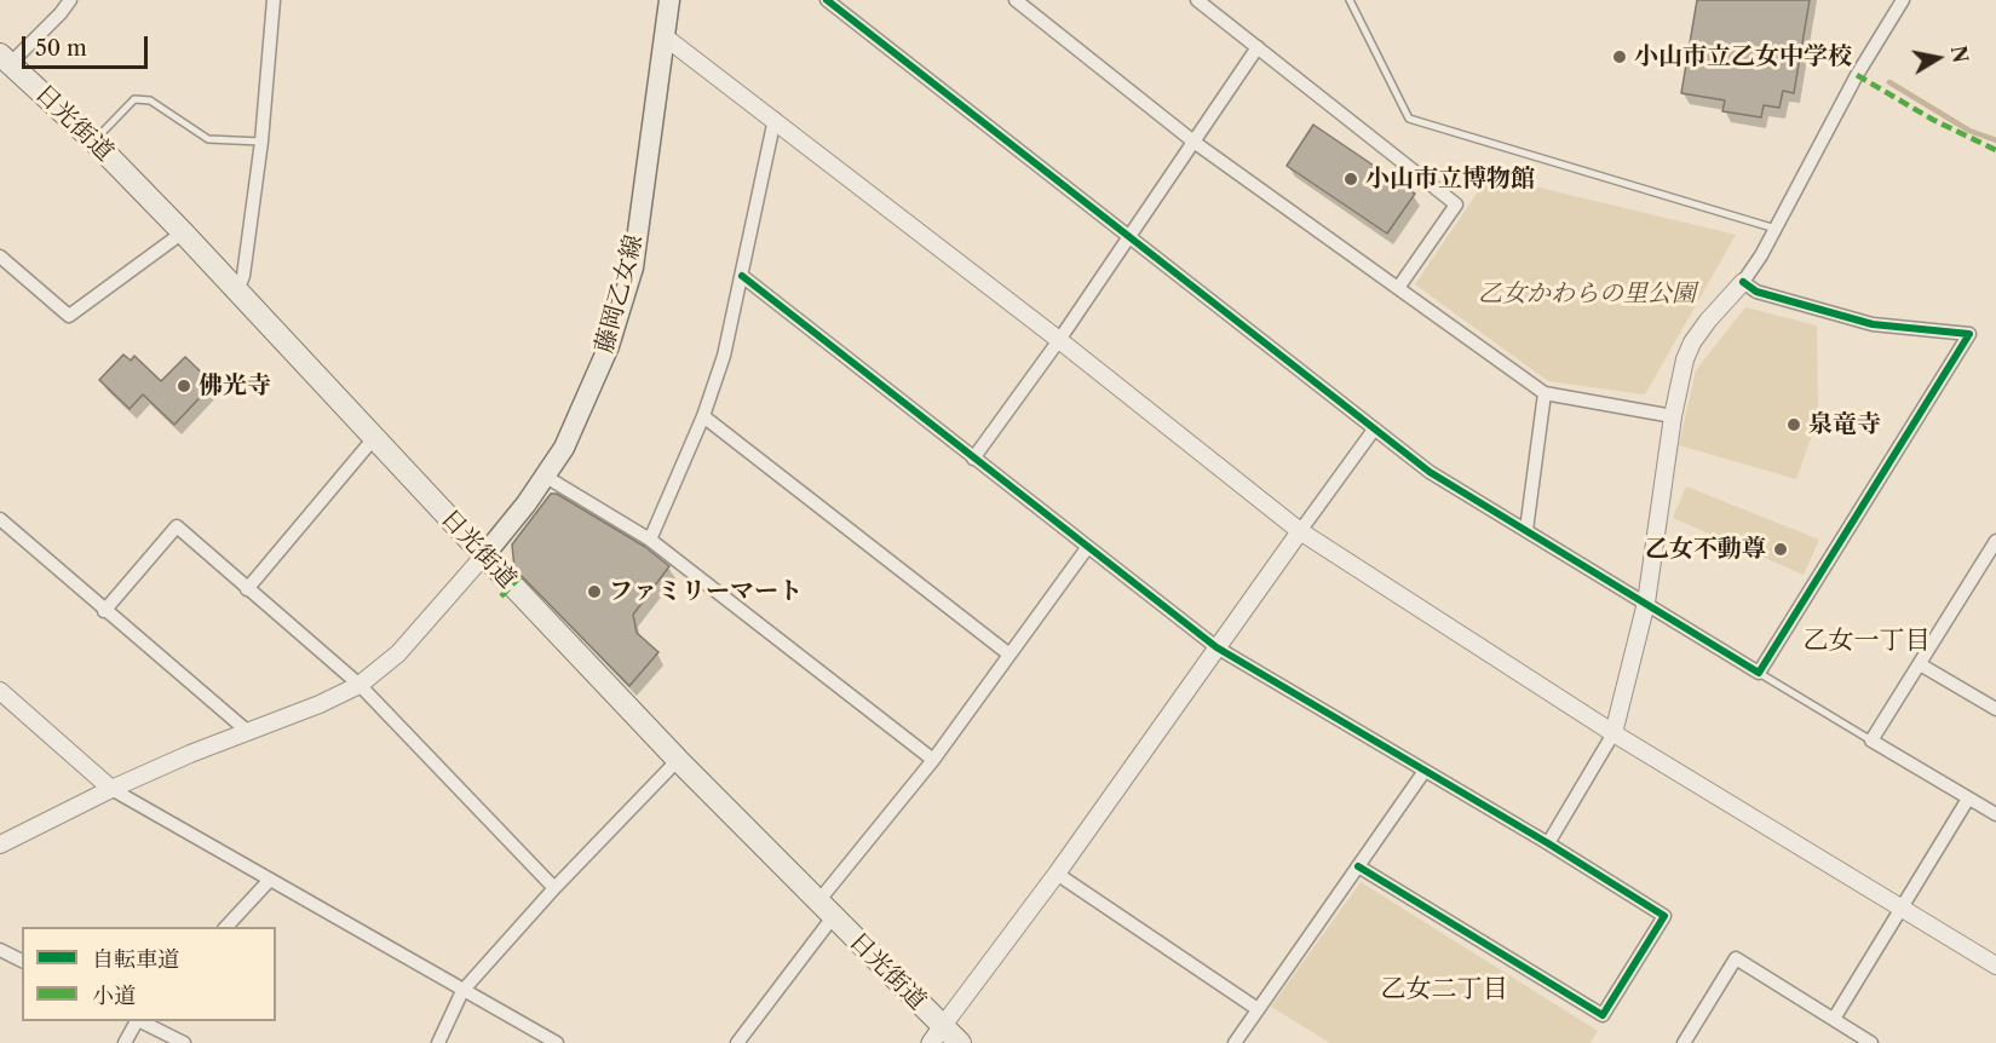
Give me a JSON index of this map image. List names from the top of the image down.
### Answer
{
  "streets": {
    "highway": ["日光街道"],
    "main road": ["藤岡乙女線"]
  },
  "crossings": [
    ["日光街道", "藤岡乙女線"]
  ],
  "districts": ["乙女一丁目", "乙女二丁目"],
  "parks": ["乙女かわらの里公園"],
  "places": [
    "小山市立乙女中学校",
    "小山市立博物館",
    "佛光寺",
    "泉竜寺",
    "乙女不動尊",
    "ファミリーマート"
  ],
  "legend": ["自転車道", "小道"],
  "scale_bar": "50 m",
  "north": "right"
}
